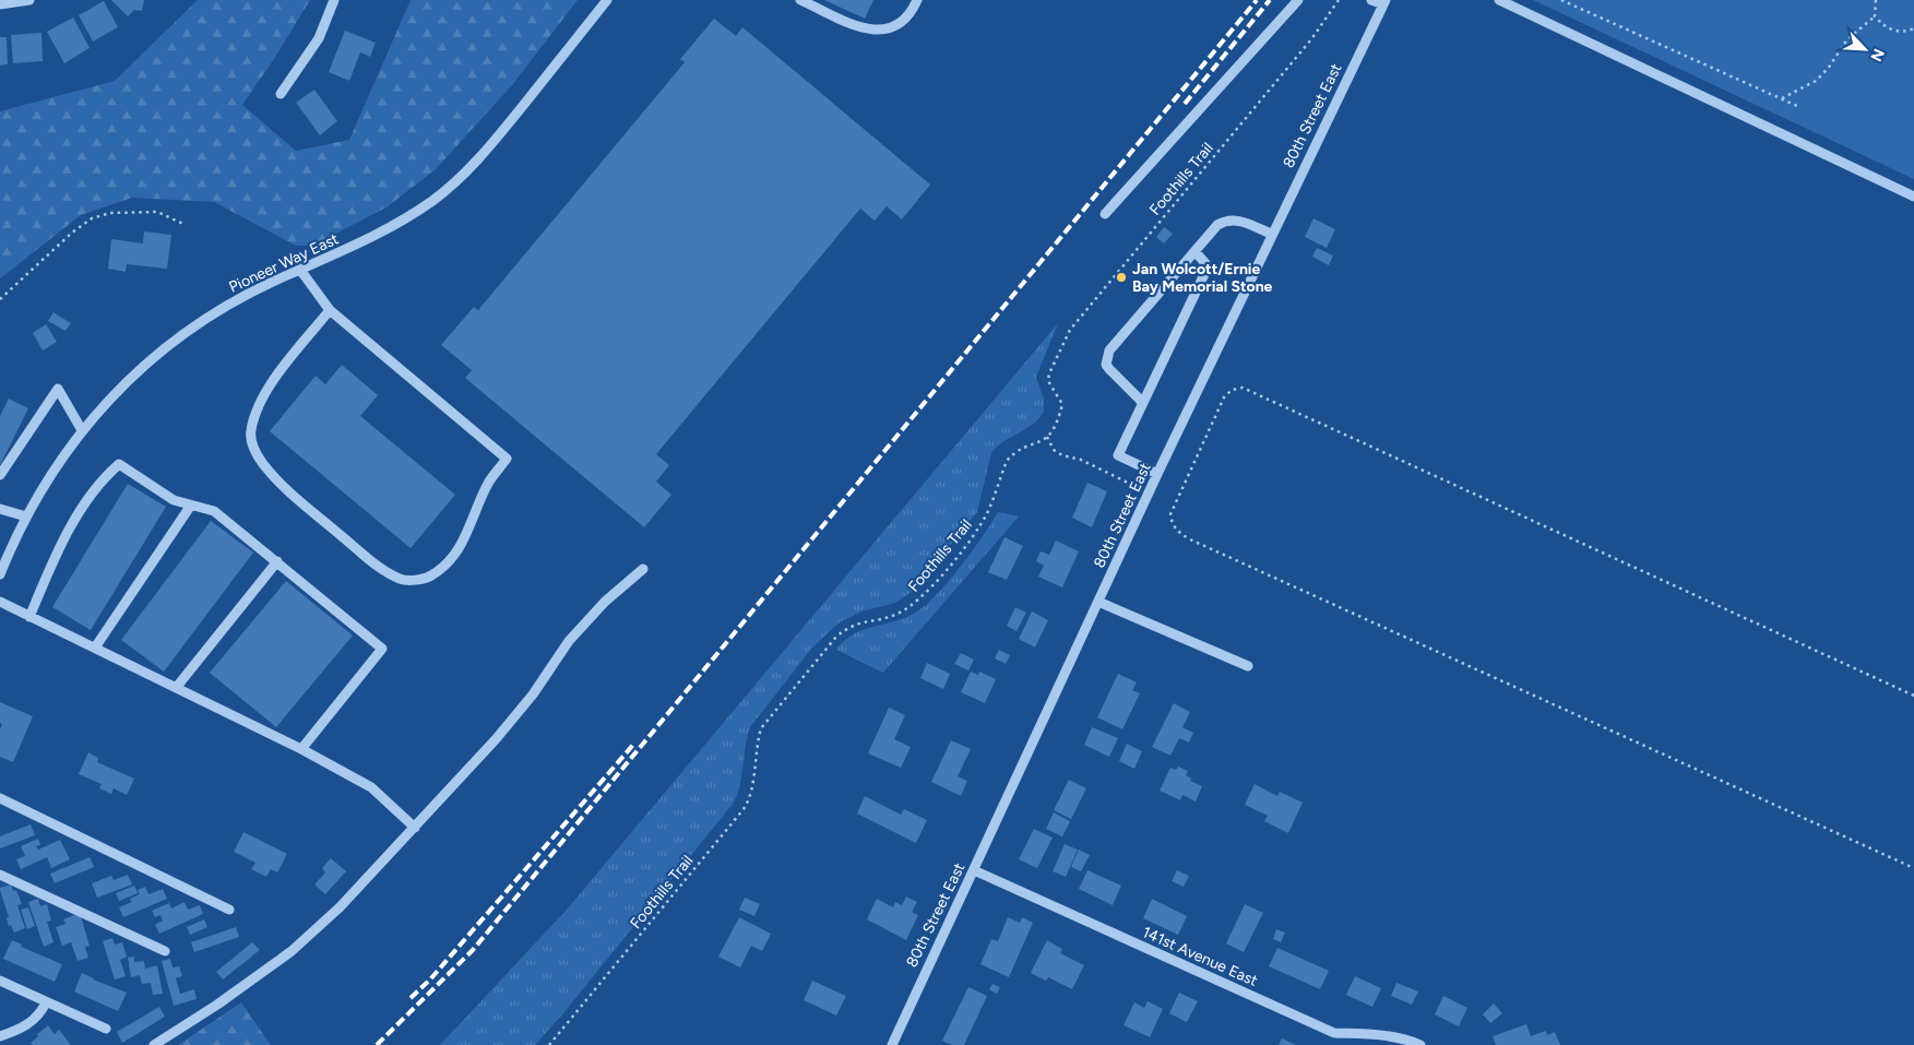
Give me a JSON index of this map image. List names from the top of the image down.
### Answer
{
  "streets": {
    "street": ["80th Street East", "Pioneer Way East", "141st Avenue East"],
    "path": ["Foothills Trail"]
  },
  "crossings": [
    ["80th Street East", "141st Avenue East"]
  ],
  "places": ["Jan Wolcott/Ernie Bay Memorial Stone"],
  "north": "bottom right"
}
